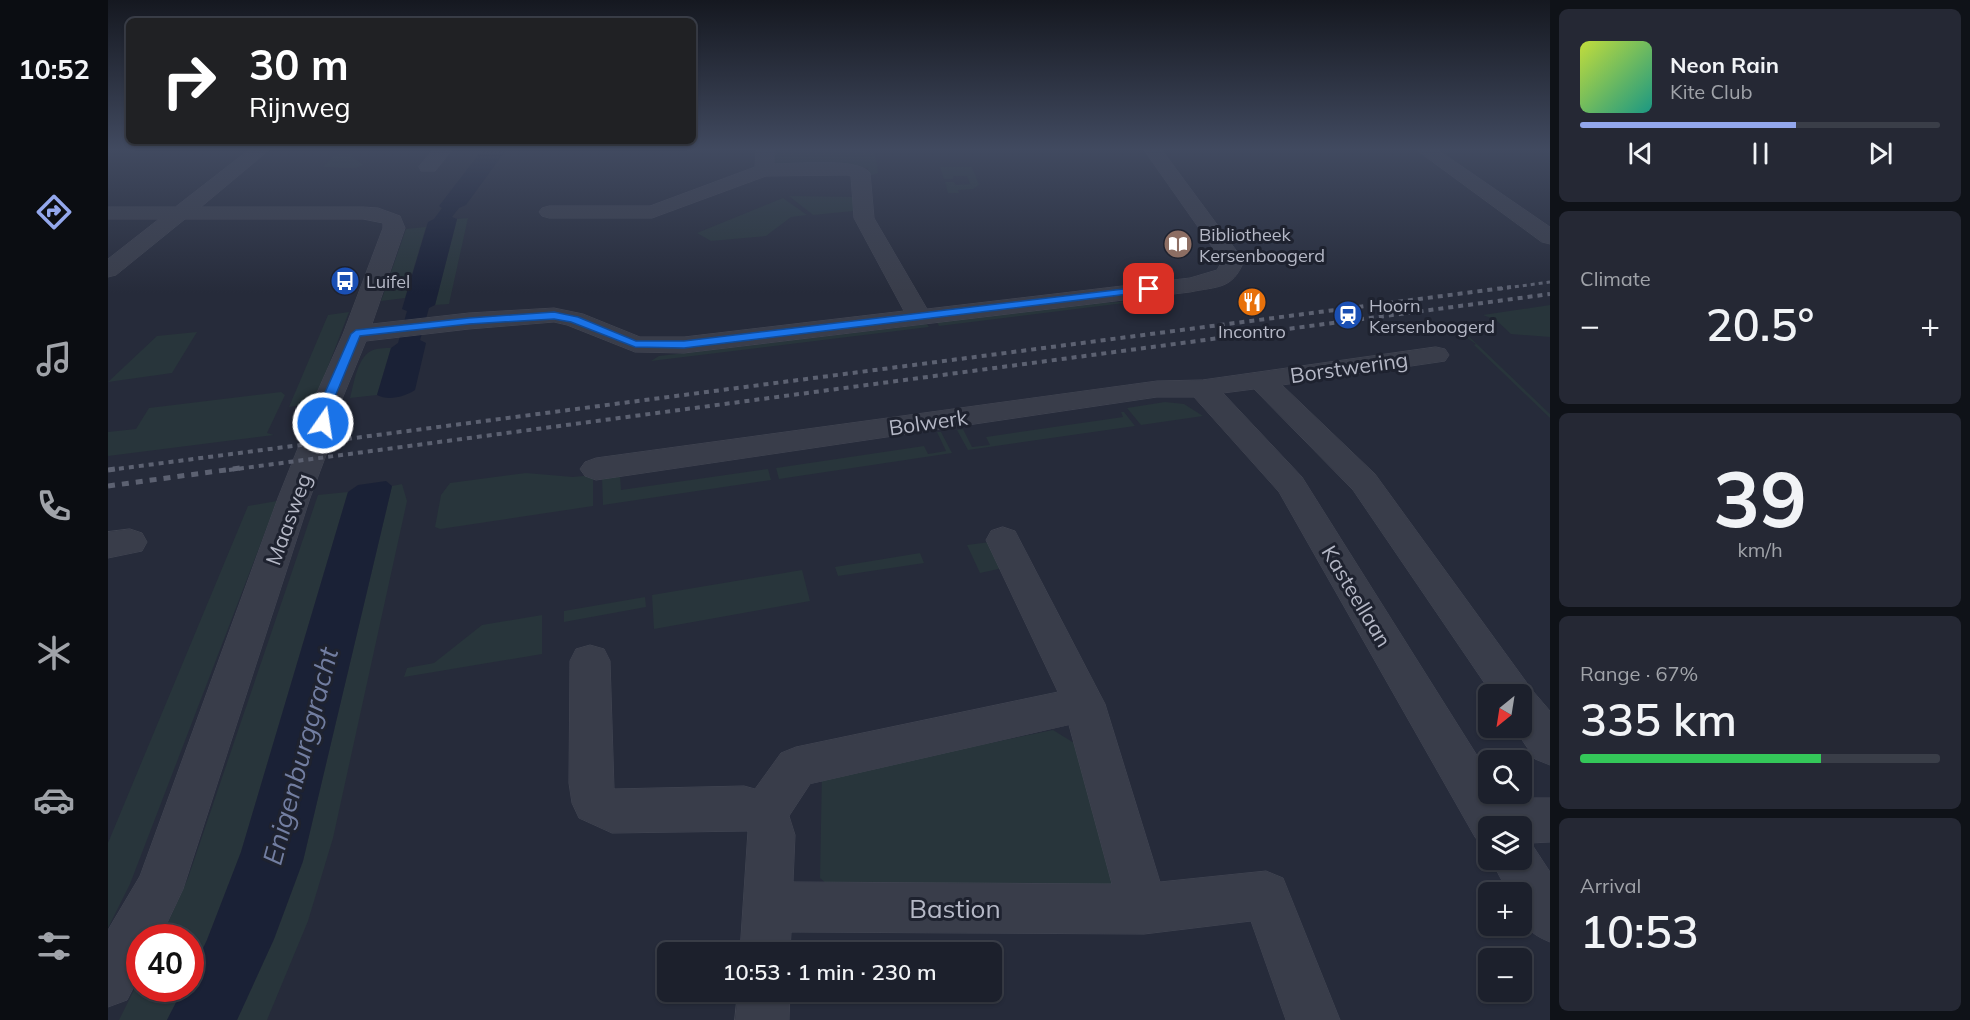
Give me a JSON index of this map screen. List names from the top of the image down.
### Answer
{
  "streets": {
    "street": [
      "Borstwering",
      "Bolwerk",
      "Maasweg",
      "Kasteellaan",
      "Bastion"
    ]
  },
  "crossings": [
    ["Borstwering", "Bolwerk"],
    ["Bolwerk", "Kasteellaan"]
  ],
  "water": ["Enigenburggracht"],
  "places": {
    "library": ["Bibliotheek Kersenboogerd"],
    "bus stop": ["Luifel"],
    "restaurant": ["Incontro"],
    "station": ["Hoorn Kersenboogerd"]
  },
  "north": "bottom left",
  "page": {
    "tabs": "10:52",
    "turn": ["30 m", "Rijnweg"],
    "song": ["Neon Rain", "Kite Club"],
    "tile": [
      "Climate",
      ["39", "km/h"],
      ["Range · 67%", "335 km"],
      ["Arrival", "10:53"]
    ],
    "heat": ["−", "20.5°", "+"],
    "map_buttons": ["+", "−"],
    "limit": "40",
    "trip": "10:53 · 1 min · 230 m"
  }
}
